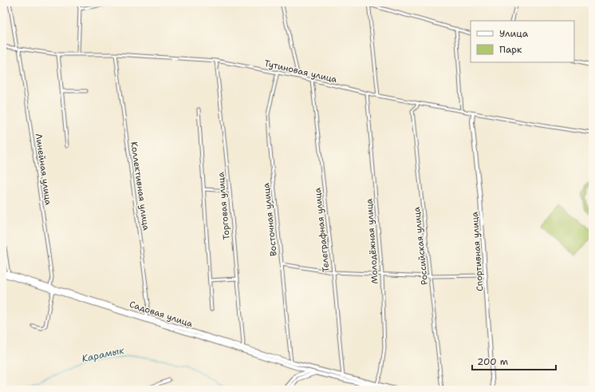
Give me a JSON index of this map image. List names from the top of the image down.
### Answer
{
  "streets": {
    "street": [
      "Тутиновая улица",
      "Линейная улица",
      "Коллективная улица",
      "Торговая улица",
      "Восточная улица",
      "Телеграфная улица",
      "Молодёжная улица",
      "Российская улица",
      "Спортивная улица",
      "Садовая улица"
    ]
  },
  "crossings": [
    ["Тутиновая улица", "Линейная улица"],
    ["Тутиновая улица", "Коллективная улица"],
    ["Тутиновая улица", "Торговая улица"],
    ["Тутиновая улица", "Восточная улица"],
    ["Тутиновая улица", "Телеграфная улица"],
    ["Тутиновая улица", "Молодёжная улица"],
    ["Тутиновая улица", "Российская улица"],
    ["Тутиновая улица", "Спортивная улица"],
    ["Линейная улица", "Садовая улица"],
    ["Коллективная улица", "Садовая улица"],
    ["Торговая улица", "Садовая улица"],
    ["Восточная улица", "Садовая улица"]
  ],
  "water": ["Карамык"],
  "legend": ["Улица", "Парк"],
  "scale_bar": "200 m"
}
